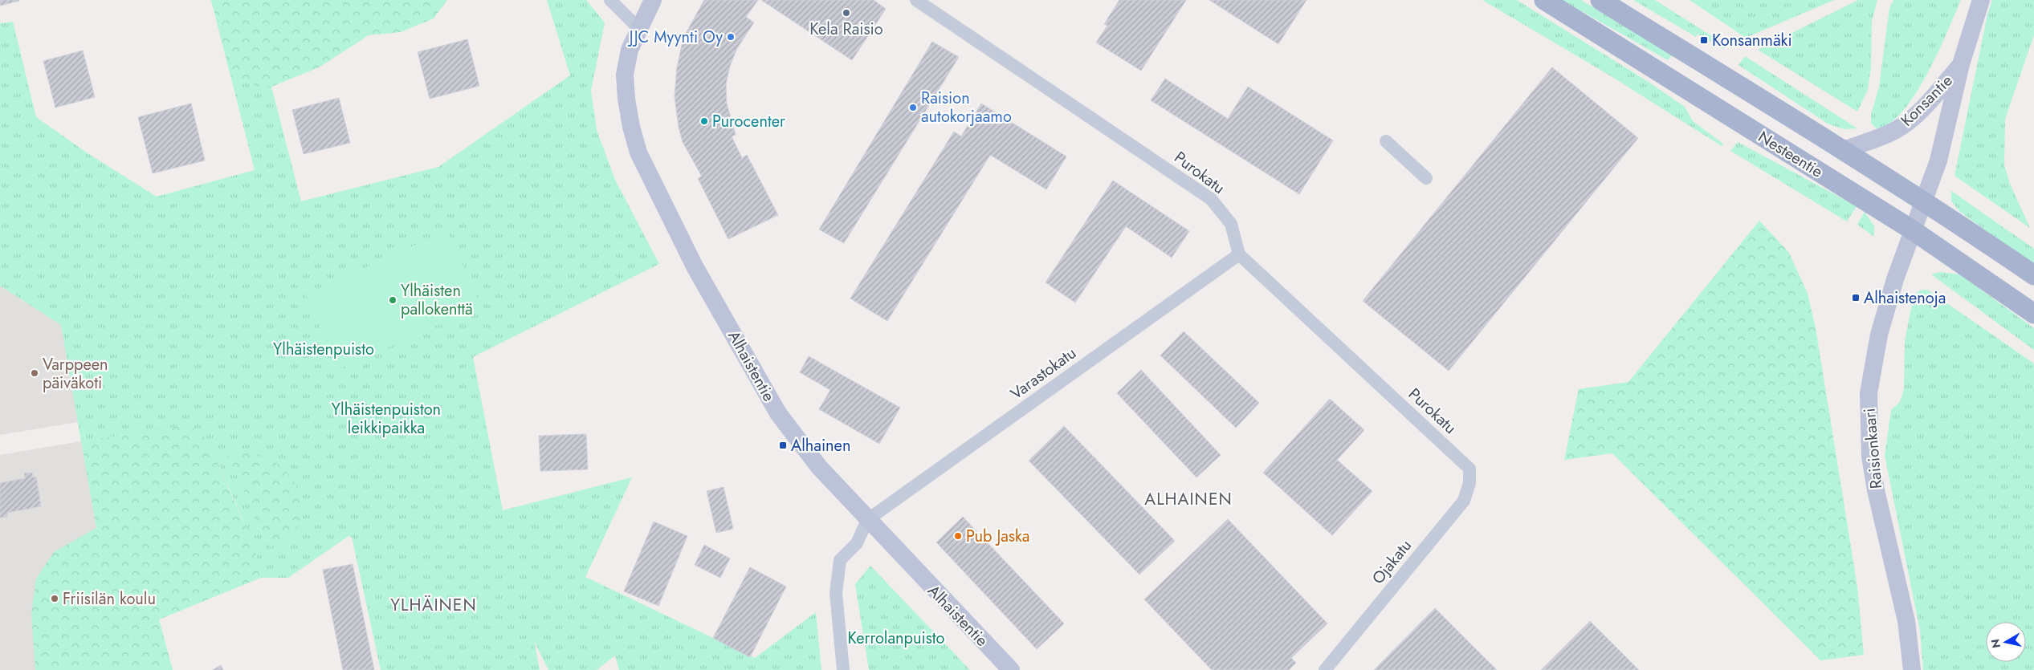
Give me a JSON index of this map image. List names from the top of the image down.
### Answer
{
  "streets": {
    "main road": ["Nesteentie"],
    "street": [
      "Konsantie",
      "Purokatu",
      "Alhaistentie",
      "Varastokatu",
      "Raisionkaari",
      "Ojakatu"
    ]
  },
  "crossings": [
    ["Konsantie", "Nesteentie"],
    ["Konsantie", "Raisionkaari"],
    ["Nesteentie", "Raisionkaari"],
    ["Purokatu", "Varastokatu"],
    ["Purokatu", "Ojakatu"],
    ["Alhaistentie", "Varastokatu"]
  ],
  "districts": ["ALHAINEN", "YLHÄINEN"],
  "parks": ["Ylhäistenpuisto", "Ylhäistenpuiston leikkipaikka", "Kerrolanpuisto"],
  "places": {
    "other": [
      "Kela Raisio",
      "JJC Myynti Oy",
      "Raision autokorjaamo",
      "Purocenter",
      "Ylhäisten pallokenttä",
      "Varppeen päiväkoti",
      "Pub Jaska",
      "Friisilän koulu"
    ],
    "transit": ["Konsanmäki", "Alhaistenoja", "Alhainen"]
  },
  "north": "left"
}
